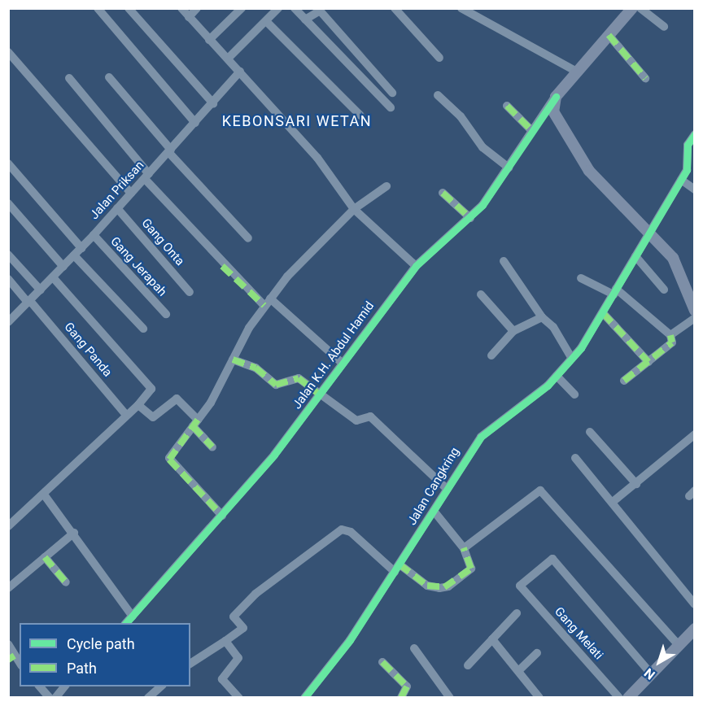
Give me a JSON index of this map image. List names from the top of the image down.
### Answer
{
  "streets": {
    "street": [
      "Jalan Priksan",
      "Gang Onta",
      "Gang Jerapah",
      "Gang Panda",
      "Jalan K.H. Abdul Hamid",
      "Jalan Cangkring",
      "Gang Melati"
    ]
  },
  "crossings": [
    ["Jalan Priksan", "Gang Onta"],
    ["Jalan Priksan", "Gang Jerapah"],
    ["Jalan Priksan", "Gang Panda"]
  ],
  "districts": ["KEBONSARI WETAN"],
  "legend": ["Cycle path", "Path"],
  "north": "bottom left"
}
